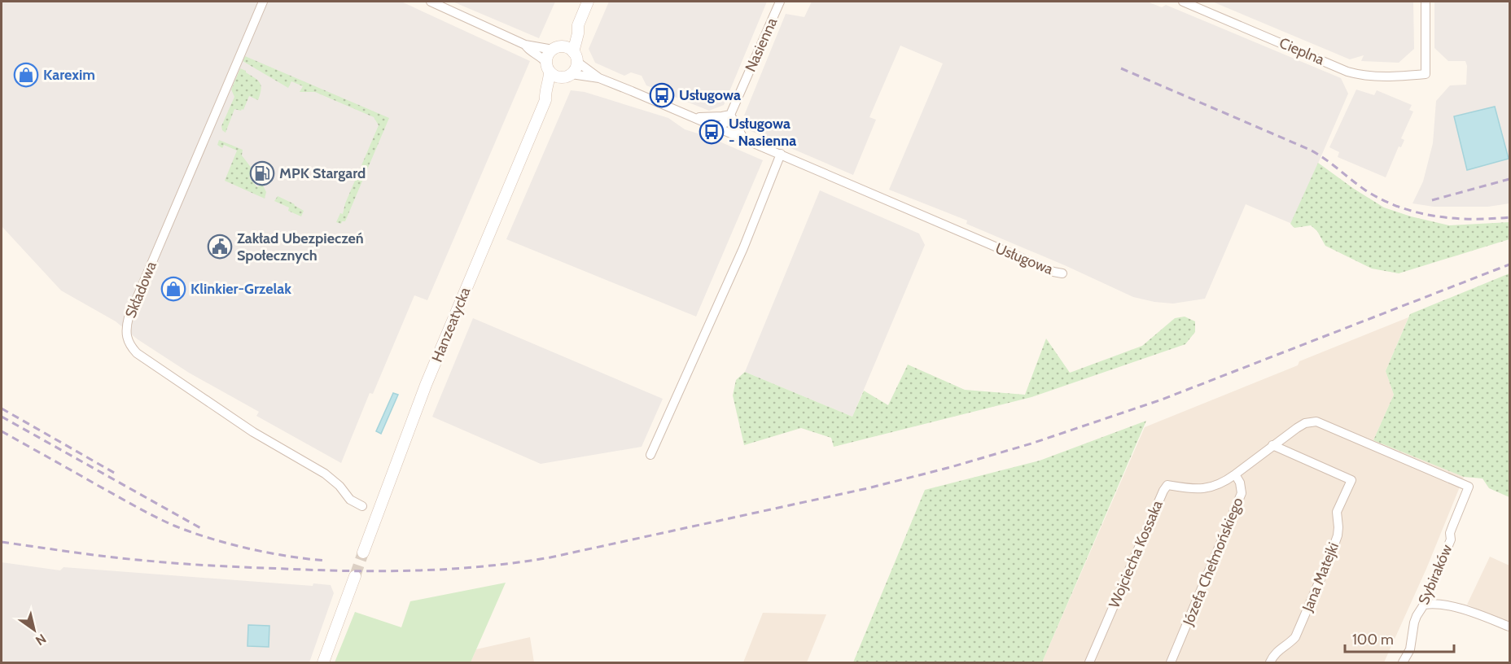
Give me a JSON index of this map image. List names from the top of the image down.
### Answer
{
  "streets": {
    "street": [
      "Nasienna",
      "Cieplna",
      "Usługowa",
      "Składowa",
      "Hanzeatycka",
      "Wojciecha Kossaka",
      "Józefa Chełmońskiego",
      "Sybiraków",
      "Jana Matejki"
    ]
  },
  "crossings": [
    ["Nasienna", "Usługowa"],
    ["Usługowa", "Hanzeatycka"],
    ["Wojciecha Kossaka", "Józefa Chełmońskiego"],
    ["Józefa Chełmońskiego", "Sybiraków"],
    ["Józefa Chełmońskiego", "Jana Matejki"]
  ],
  "places": {
    "shop": ["Karexim", "Klinkier-Grzelak"],
    "bus stop": ["Usługowa", "Usługowa - Nasienna"],
    "fuel station": ["MPK Stargard"],
    "public building": ["Zakład Ubezpieczeń Społecznych"]
  },
  "scale_bar": "100 m",
  "north": "bottom right"
}
